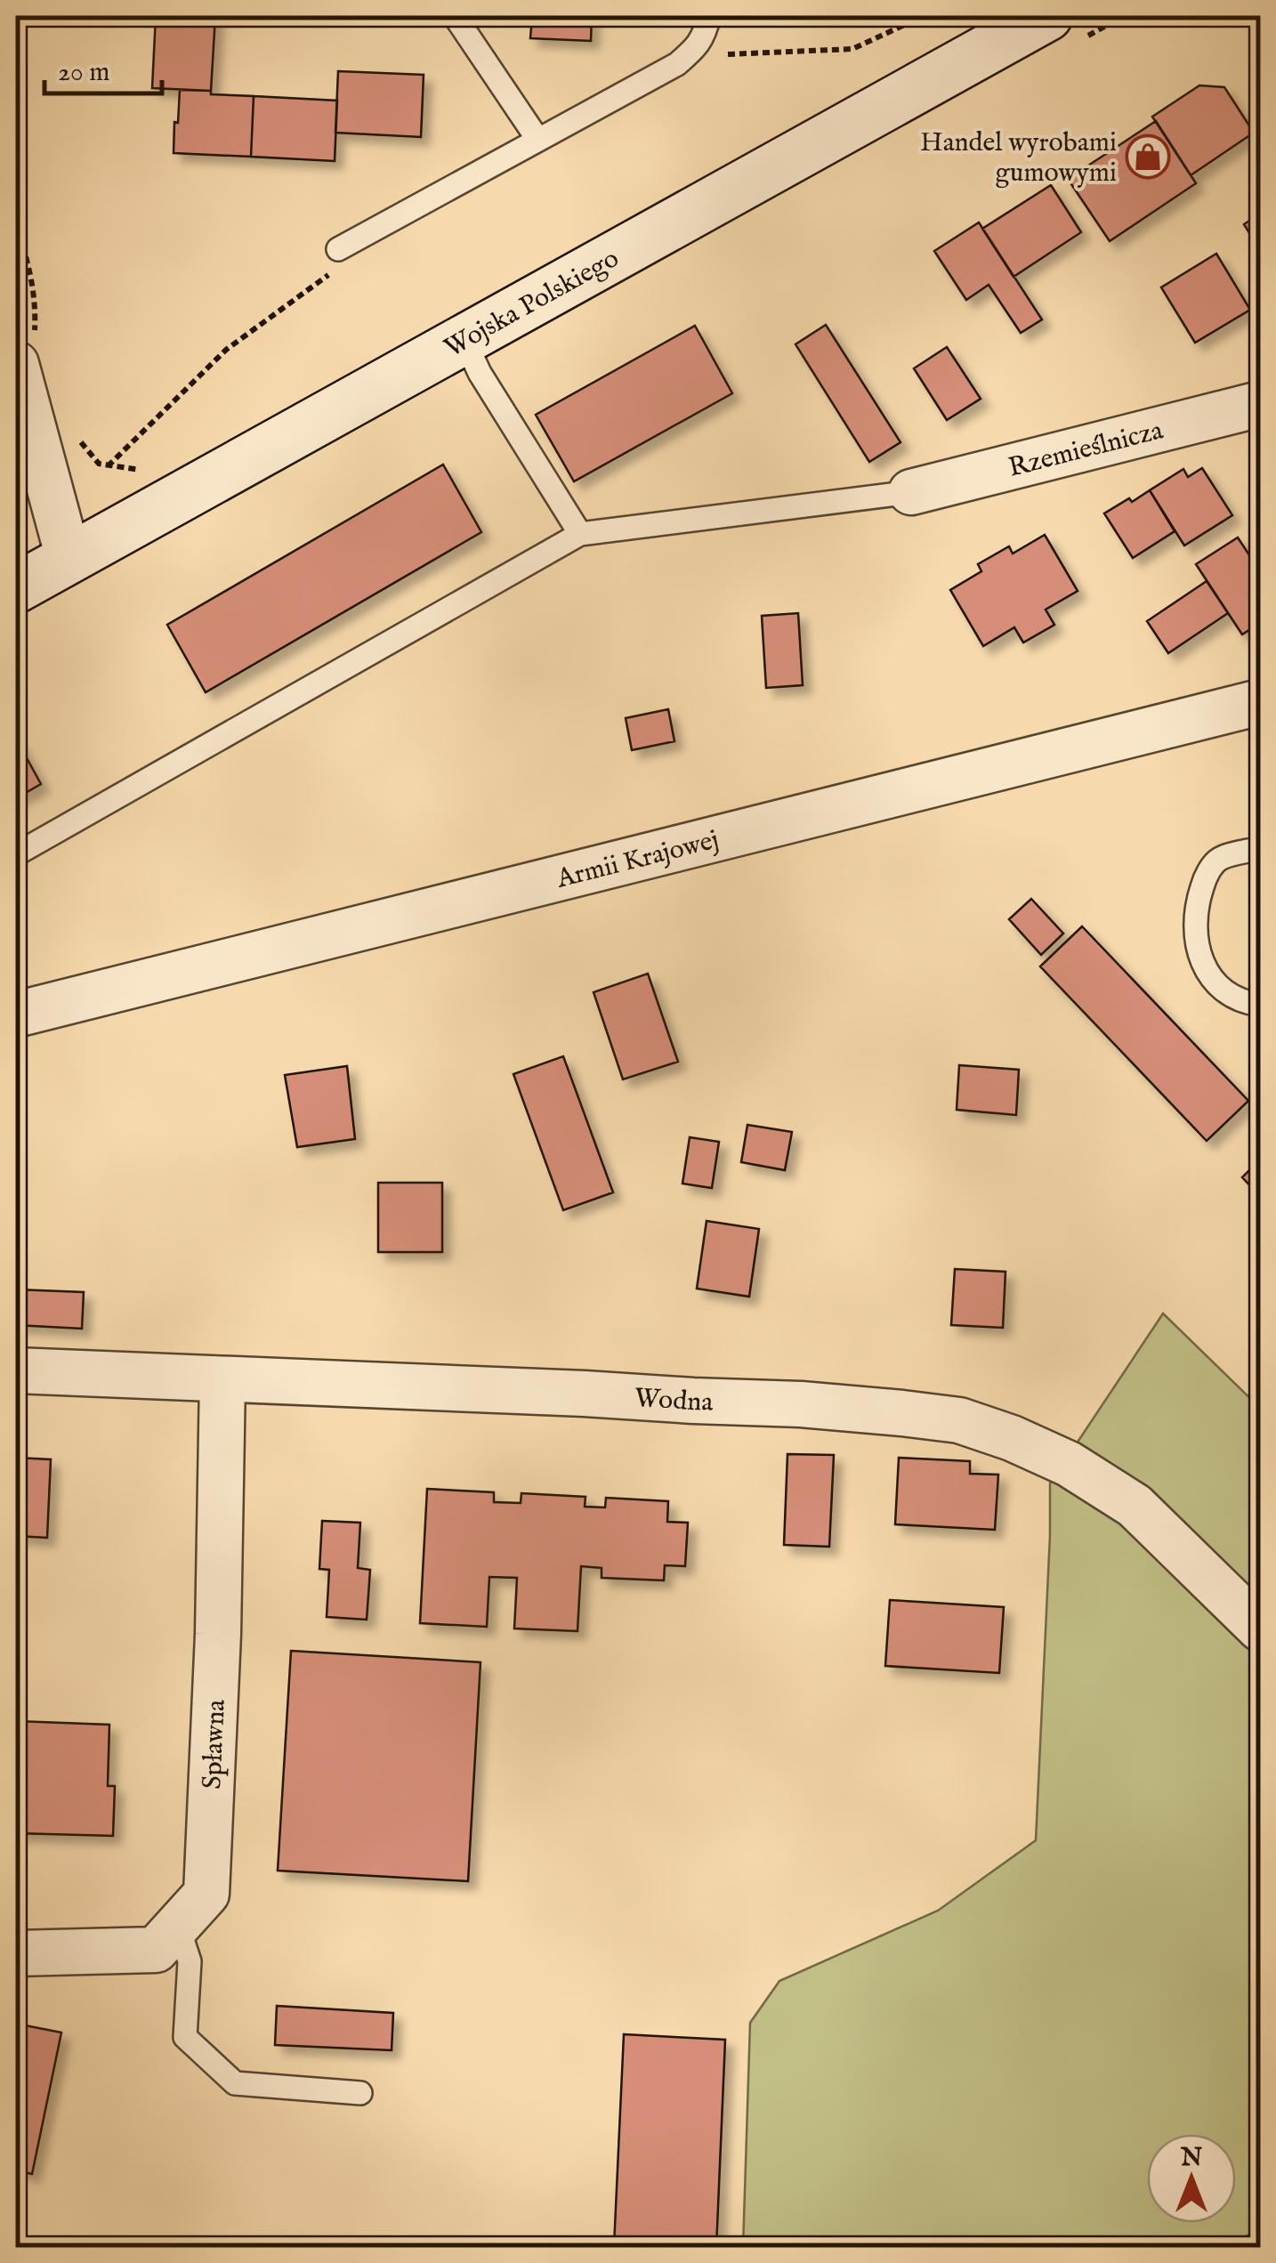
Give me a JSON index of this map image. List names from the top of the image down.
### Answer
{
  "streets": {
    "street": [
      "Wojska Polskiego",
      "Rzemieślnicza",
      "Armii Krajowej",
      "Wodna",
      "Spławna"
    ]
  },
  "crossings": [
    ["Wodna", "Spławna"]
  ],
  "places": {
    "shop": ["Handel wyrobami gumowymi"]
  },
  "scale_bar": "20 m",
  "north": "top"
}
